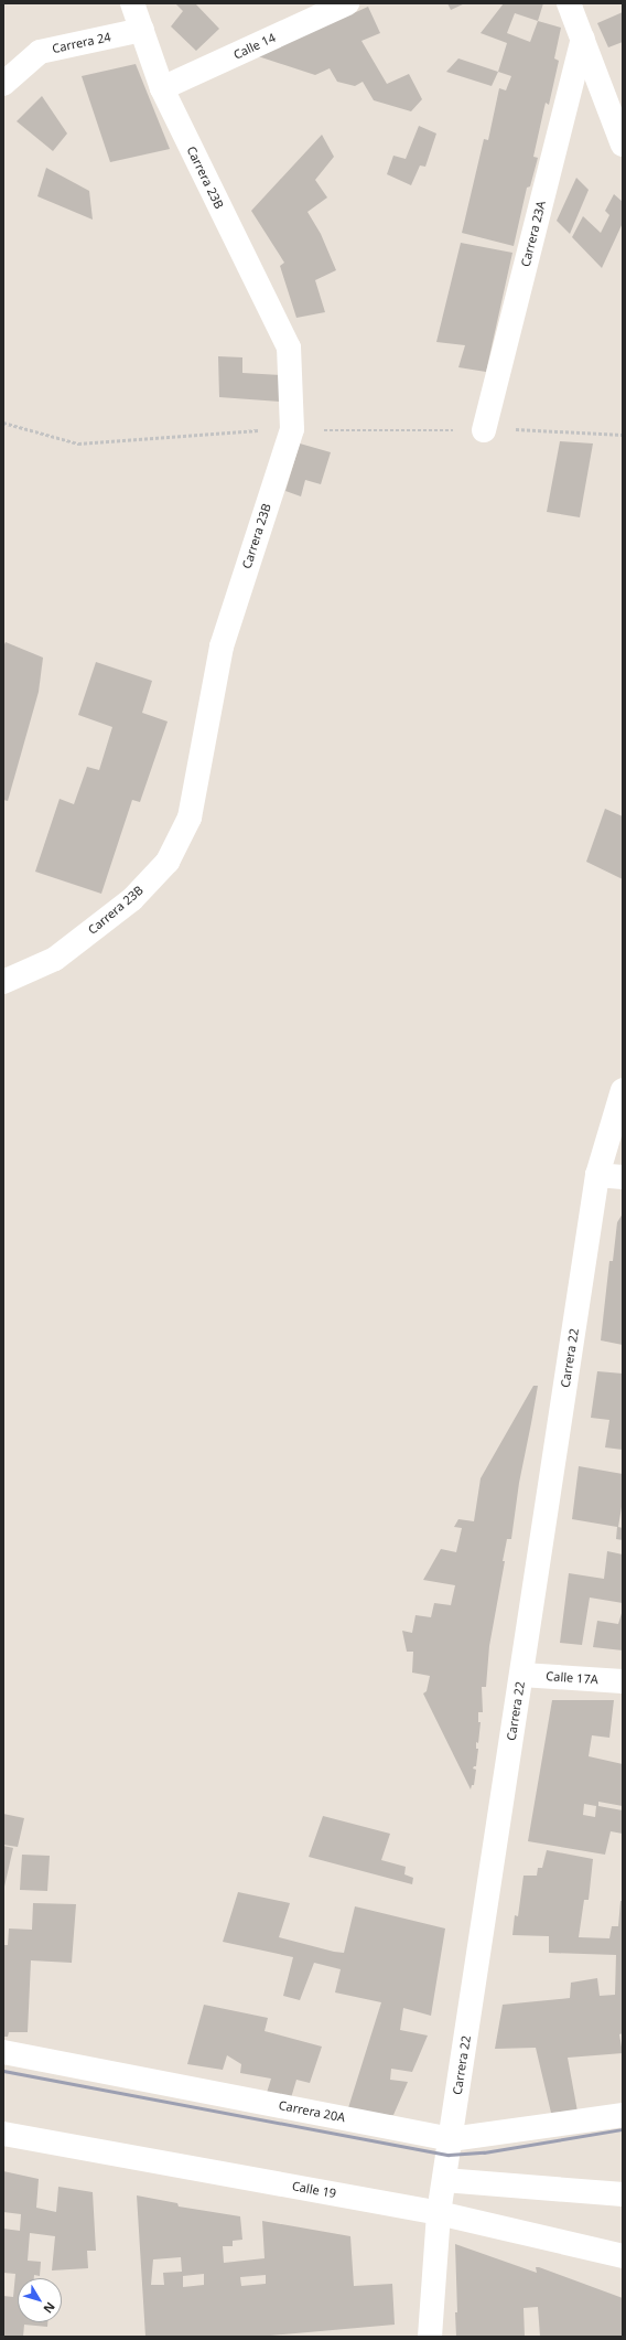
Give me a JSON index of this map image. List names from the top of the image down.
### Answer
{
  "streets": {
    "street": [
      "Carrera 24",
      "Calle 14",
      "Carrera 23B",
      "Carrera 23A",
      "Carrera 22",
      "Calle 17A",
      "Carrera 20A",
      "Calle 19"
    ]
  },
  "crossings": [
    ["Carrera 24", "Carrera 23B"],
    ["Calle 14", "Carrera 23B"],
    ["Carrera 22", "Calle 17A"],
    ["Carrera 22", "Carrera 20A"],
    ["Carrera 22", "Calle 19"]
  ],
  "north": "bottom right"
}
